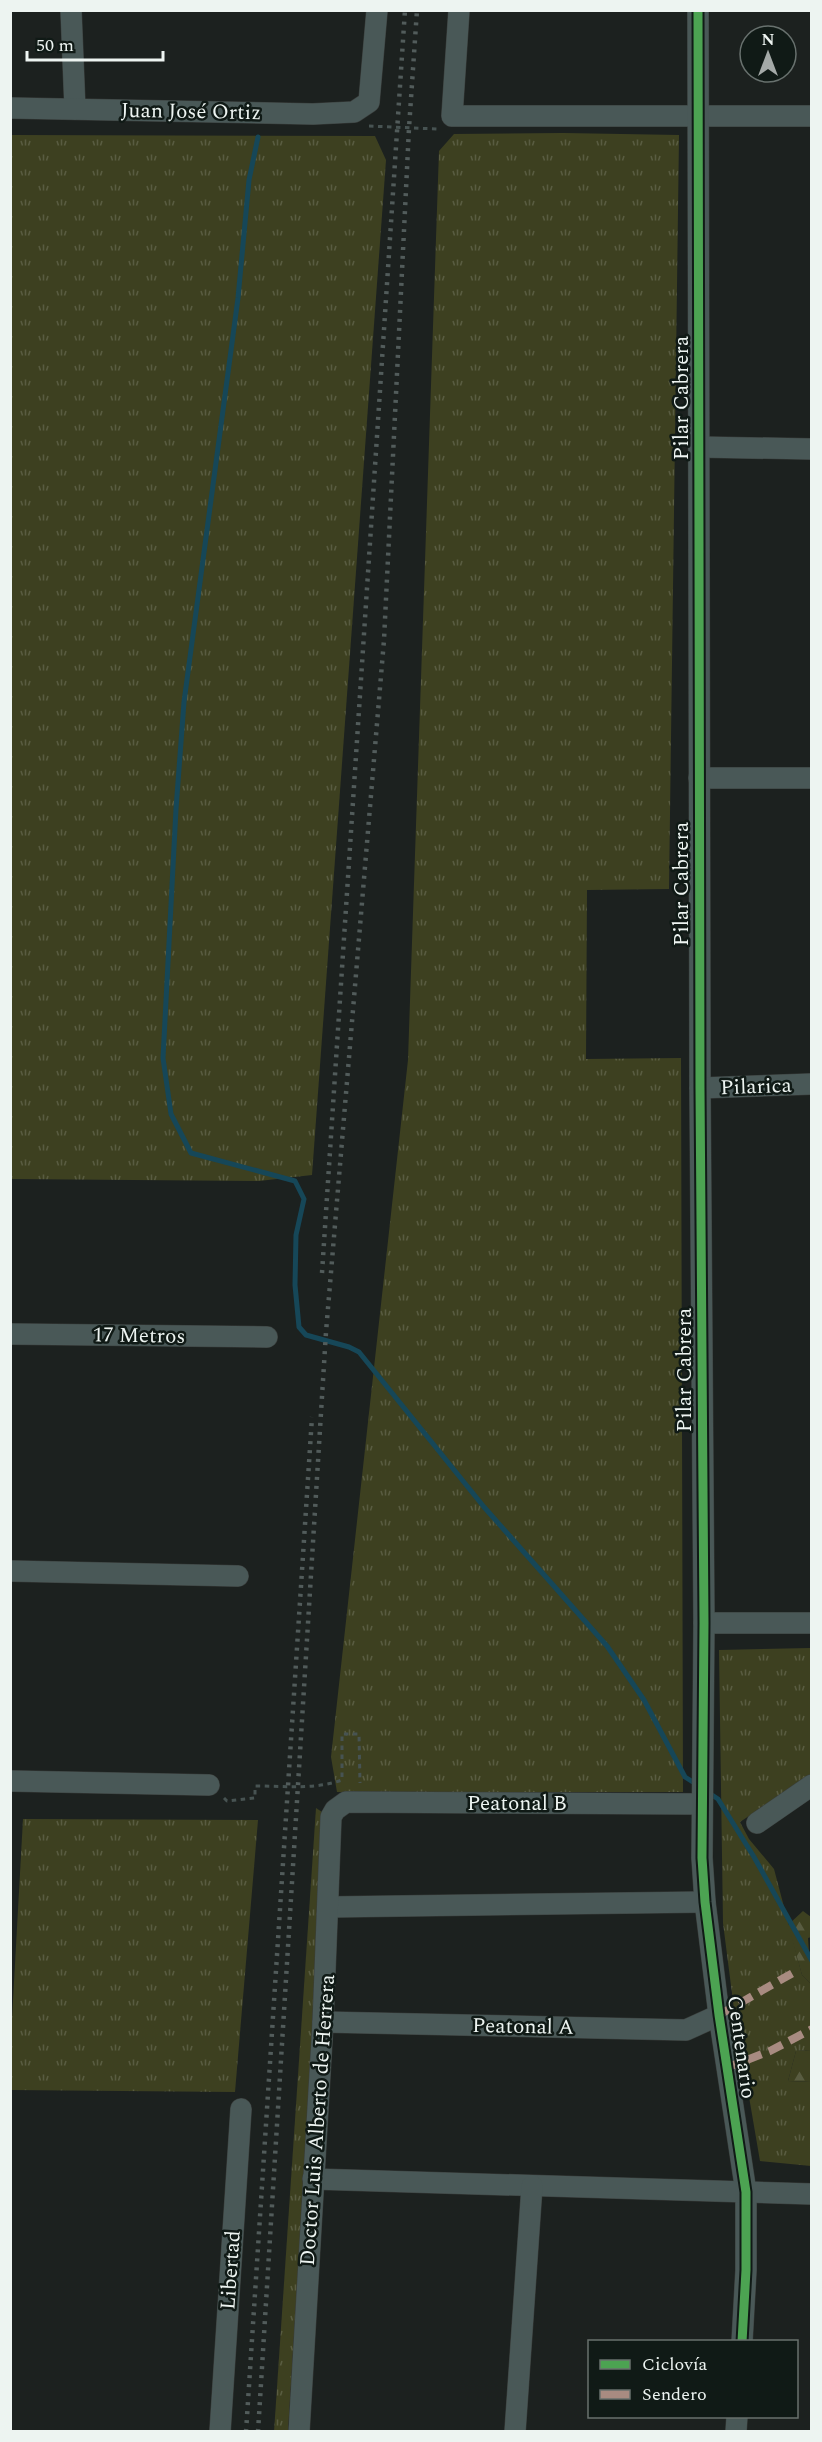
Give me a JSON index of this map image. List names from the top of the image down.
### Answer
{
  "streets": {
    "street": [
      "Juan José Ortiz",
      "Pilar Cabrera",
      "Pilarica",
      "17 Metros",
      "Peatonal B",
      "Peatonal A",
      "Centenario",
      "Doctor Luis Alberto de Herrera",
      "Libertad"
    ]
  },
  "crossings": [
    ["Pilar Cabrera", "Pilarica"],
    ["Pilar Cabrera", "Centenario"],
    ["Peatonal B", "Centenario"],
    ["Peatonal B", "Doctor Luis Alberto de Herrera"],
    ["Peatonal A", "Centenario"],
    ["Peatonal A", "Doctor Luis Alberto de Herrera"]
  ],
  "legend": ["Ciclovía", "Sendero"],
  "scale_bar": "50 m",
  "north": "top"
}
